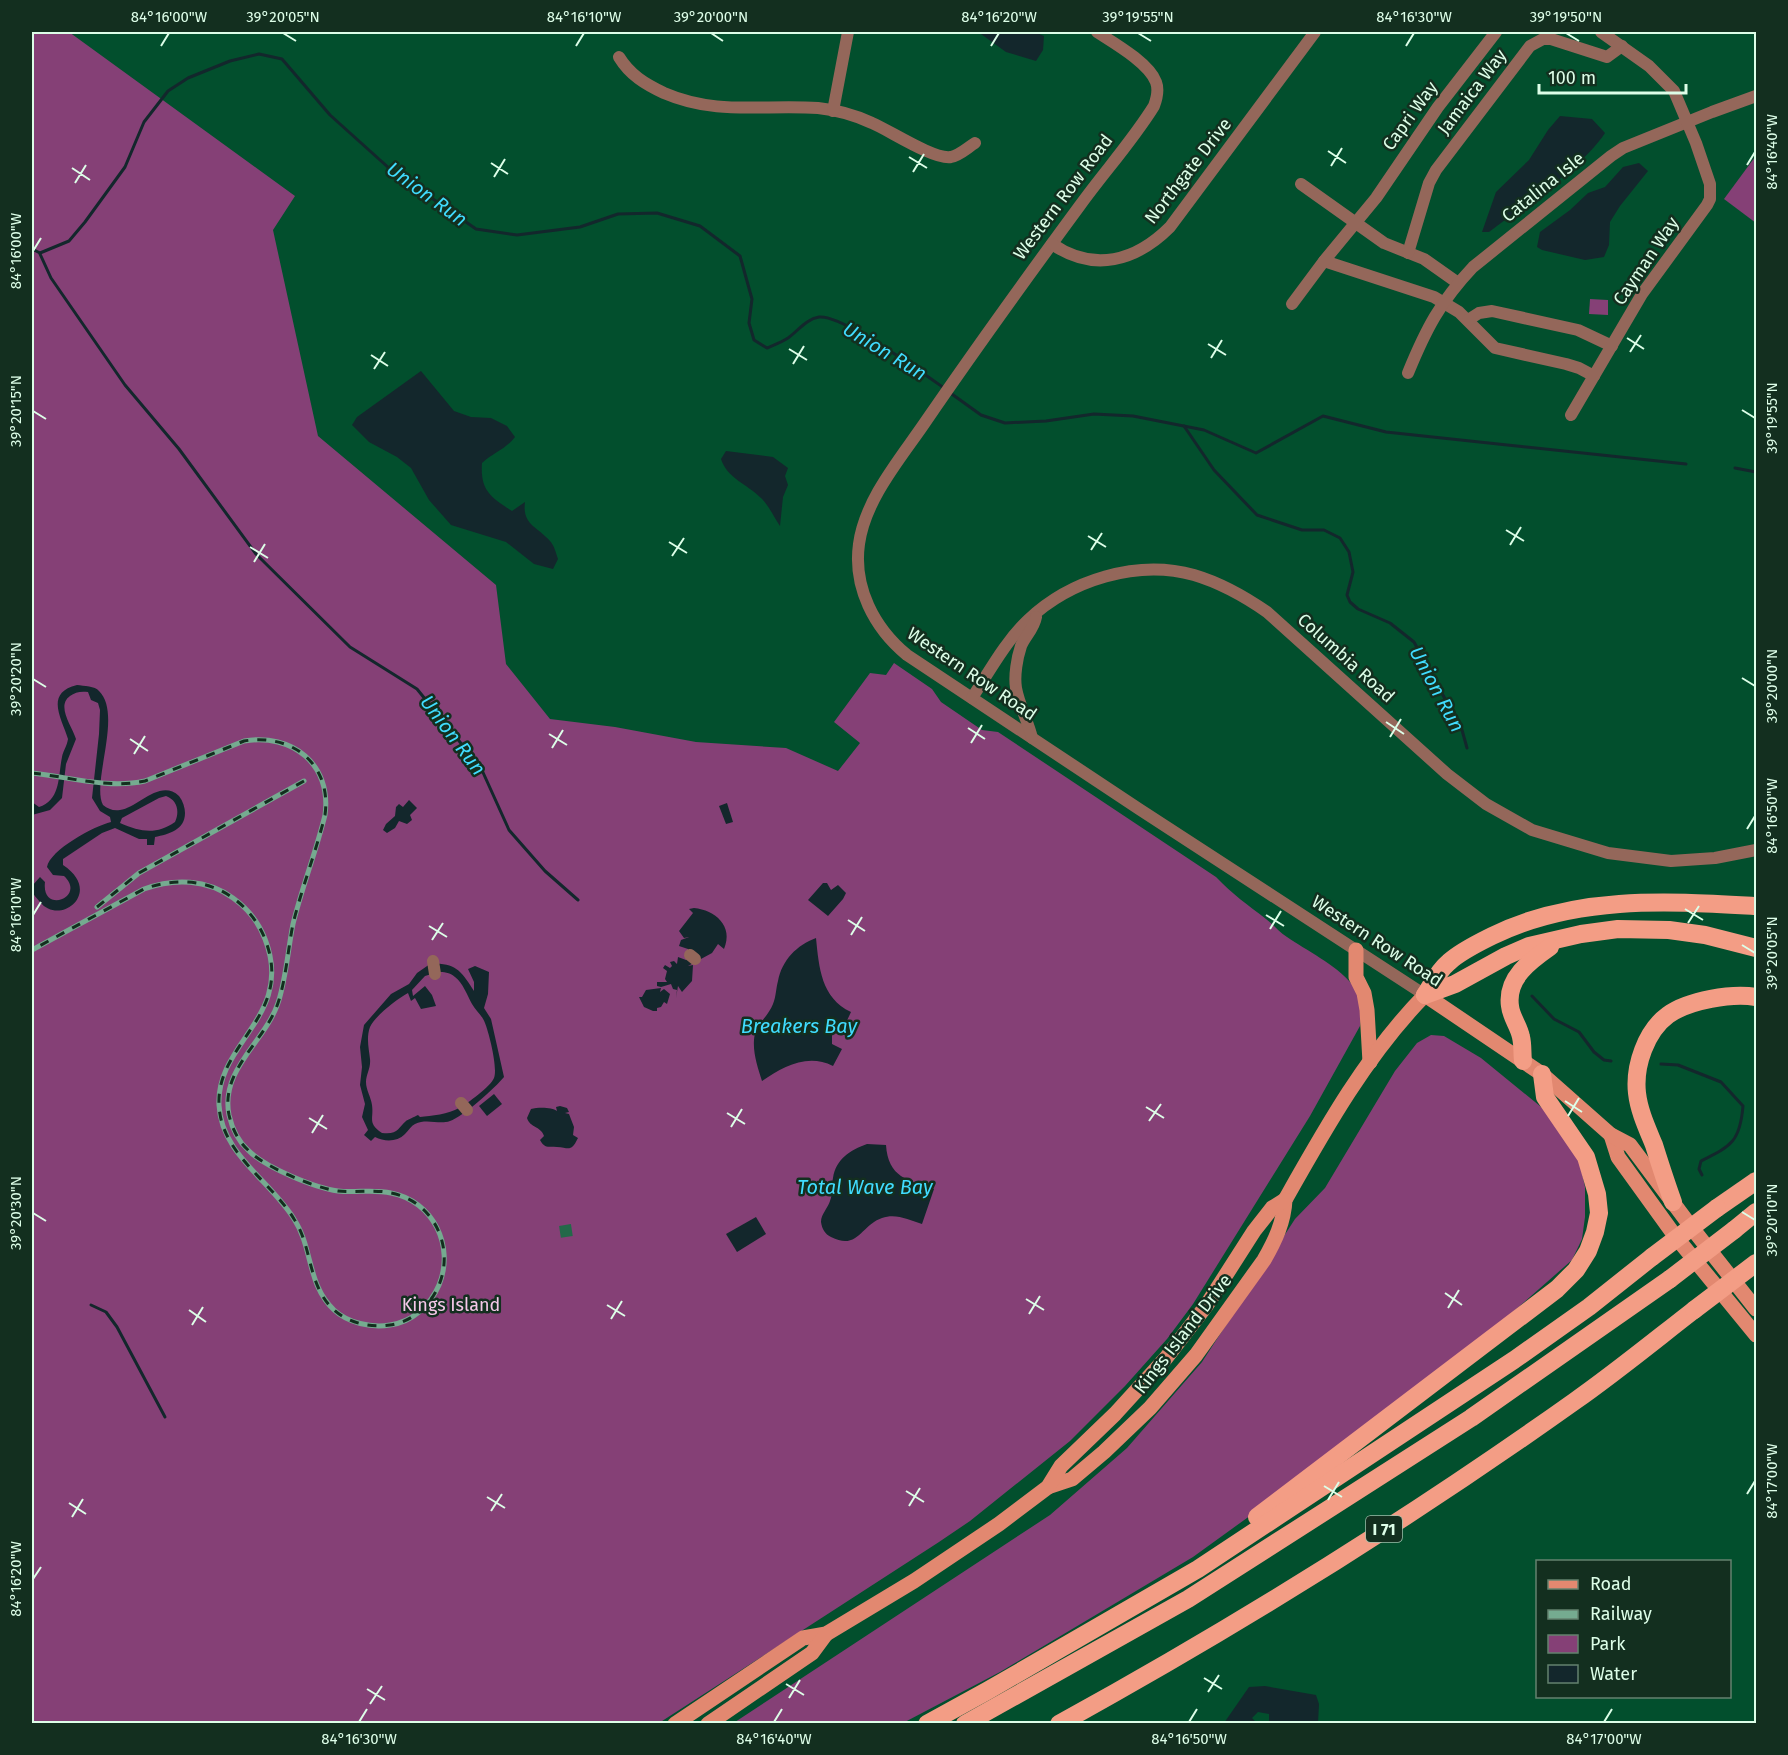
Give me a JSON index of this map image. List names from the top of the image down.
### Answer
{
  "streets": {
    "highway": ["I 71"],
    "main road": ["Western Row Road", "Kings Island Drive"],
    "street": [
      "Jamaica Way",
      "Capri Way",
      "Northgate Drive",
      "Catalina Isle",
      "Cayman Way",
      "Columbia Road"
    ]
  },
  "crossings": [
    ["Northgate Drive", "Western Row Road"],
    ["Catalina Isle", "Cayman Way"],
    ["Western Row Road", "Columbia Road"],
    ["Western Row Road", "Kings Island Drive"]
  ],
  "water": ["Union Run", "Breakers Bay", "Total Wave Bay"],
  "parks": ["Kings Island"],
  "legend": [
    "Road",
    "Railway",
    "Park",
    "Water"
  ],
  "scale_bar": "100 m",
  "coordinates": [
    "84°16'00\"W",
    "39°20'05\"N",
    "84°16'10\"W",
    "39°20'00\"N",
    "84°16'20\"W",
    "39°19'55\"N",
    "84°16'30\"W",
    "39°19'50\"N",
    "84°16'40\"W",
    "39°20'15\"N",
    "39°20'20\"N",
    "84°16'50\"W",
    "39°20'30\"N",
    "39°20'10\"N",
    "84°17'00\"W"
  ]
}
